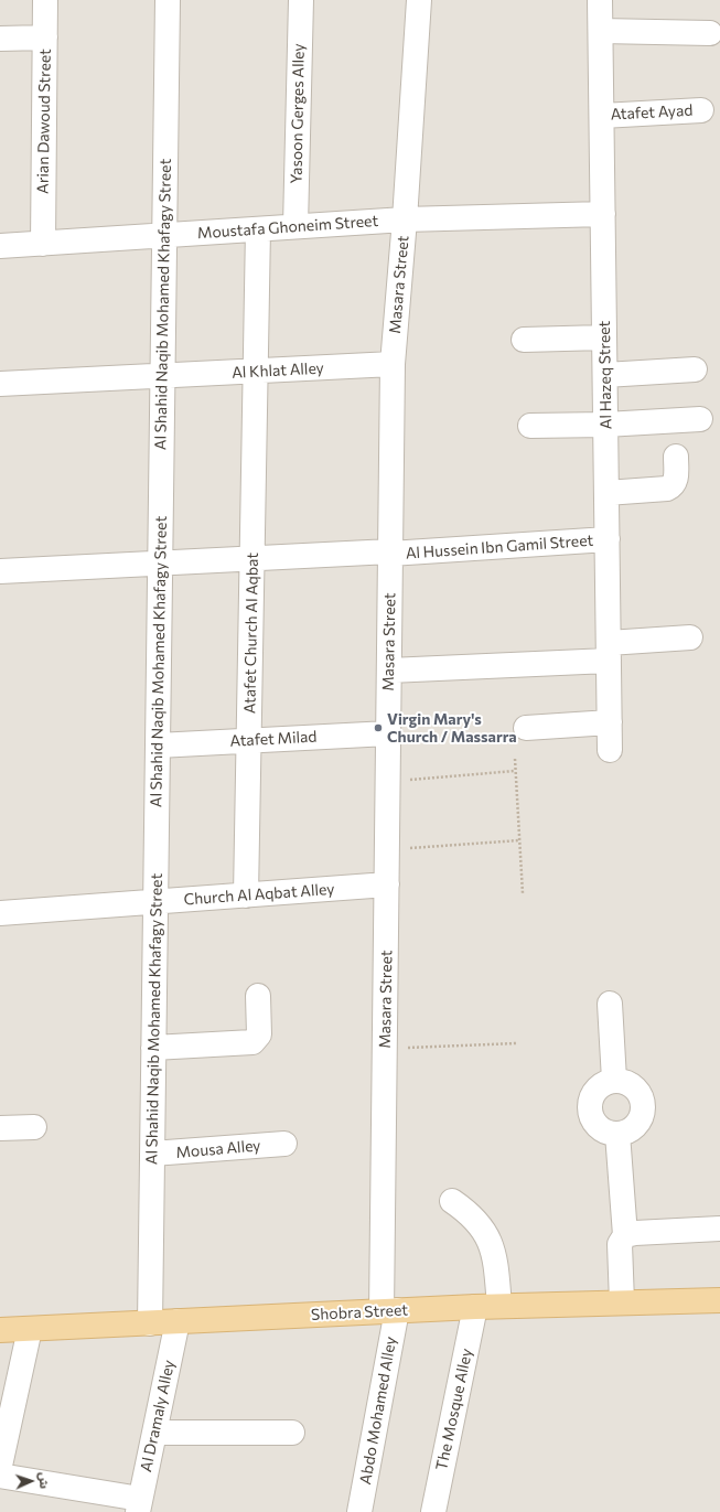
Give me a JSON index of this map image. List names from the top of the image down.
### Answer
{
  "streets": {
    "main road": ["Shobra Street"],
    "street": [
      "Atafet Ayad",
      "Yasoon Gerges Alley",
      "Arian Dawoud Street",
      "Moustafa Ghoneim Street",
      "Masara Street",
      "Al Shahid Naqib Mohamed Khafagy Street",
      "Al Khlat Alley",
      "Al Hazeq Street",
      "Al Hussein Ibn Gamil Street",
      "Atafet Church Al Aqbat",
      "Atafet Milad",
      "Church Al Aqbat Alley",
      "Mousa Alley",
      "The Mosque Alley",
      "Abdo Mohamed Alley",
      "Al Dramaly Alley"
    ]
  },
  "crossings": [
    ["Atafet Ayad", "Al Hazeq Street"],
    ["Yasoon Gerges Alley", "Moustafa Ghoneim Street"],
    ["Arian Dawoud Street", "Moustafa Ghoneim Street"],
    ["Moustafa Ghoneim Street", "Masara Street"],
    ["Moustafa Ghoneim Street", "Al Shahid Naqib Mohamed Khafagy Street"],
    ["Moustafa Ghoneim Street", "Al Hazeq Street"],
    ["Moustafa Ghoneim Street", "Atafet Church Al Aqbat"],
    ["Masara Street", "Al Khlat Alley"],
    ["Masara Street", "Al Hussein Ibn Gamil Street"],
    ["Masara Street", "Atafet Milad"],
    ["Masara Street", "Church Al Aqbat Alley"],
    ["Masara Street", "Shobra Street"],
    ["Masara Street", "Abdo Mohamed Alley"],
    ["Al Shahid Naqib Mohamed Khafagy Street", "Al Khlat Alley"],
    ["Al Shahid Naqib Mohamed Khafagy Street", "Al Hussein Ibn Gamil Street"],
    ["Al Shahid Naqib Mohamed Khafagy Street", "Atafet Milad"],
    ["Al Shahid Naqib Mohamed Khafagy Street", "Church Al Aqbat Alley"],
    ["Al Shahid Naqib Mohamed Khafagy Street", "Mousa Alley"],
    ["Al Shahid Naqib Mohamed Khafagy Street", "Shobra Street"],
    ["Al Khlat Alley", "Atafet Church Al Aqbat"],
    ["Al Hazeq Street", "Al Hussein Ibn Gamil Street"],
    ["Al Hussein Ibn Gamil Street", "Atafet Church Al Aqbat"],
    ["Atafet Church Al Aqbat", "Atafet Milad"],
    ["Atafet Church Al Aqbat", "Church Al Aqbat Alley"],
    ["Shobra Street", "The Mosque Alley"],
    ["Shobra Street", "Abdo Mohamed Alley"],
    ["Shobra Street", "Al Dramaly Alley"]
  ],
  "places": ["Virgin Mary's Church / Massarra"],
  "north": "right"
}
